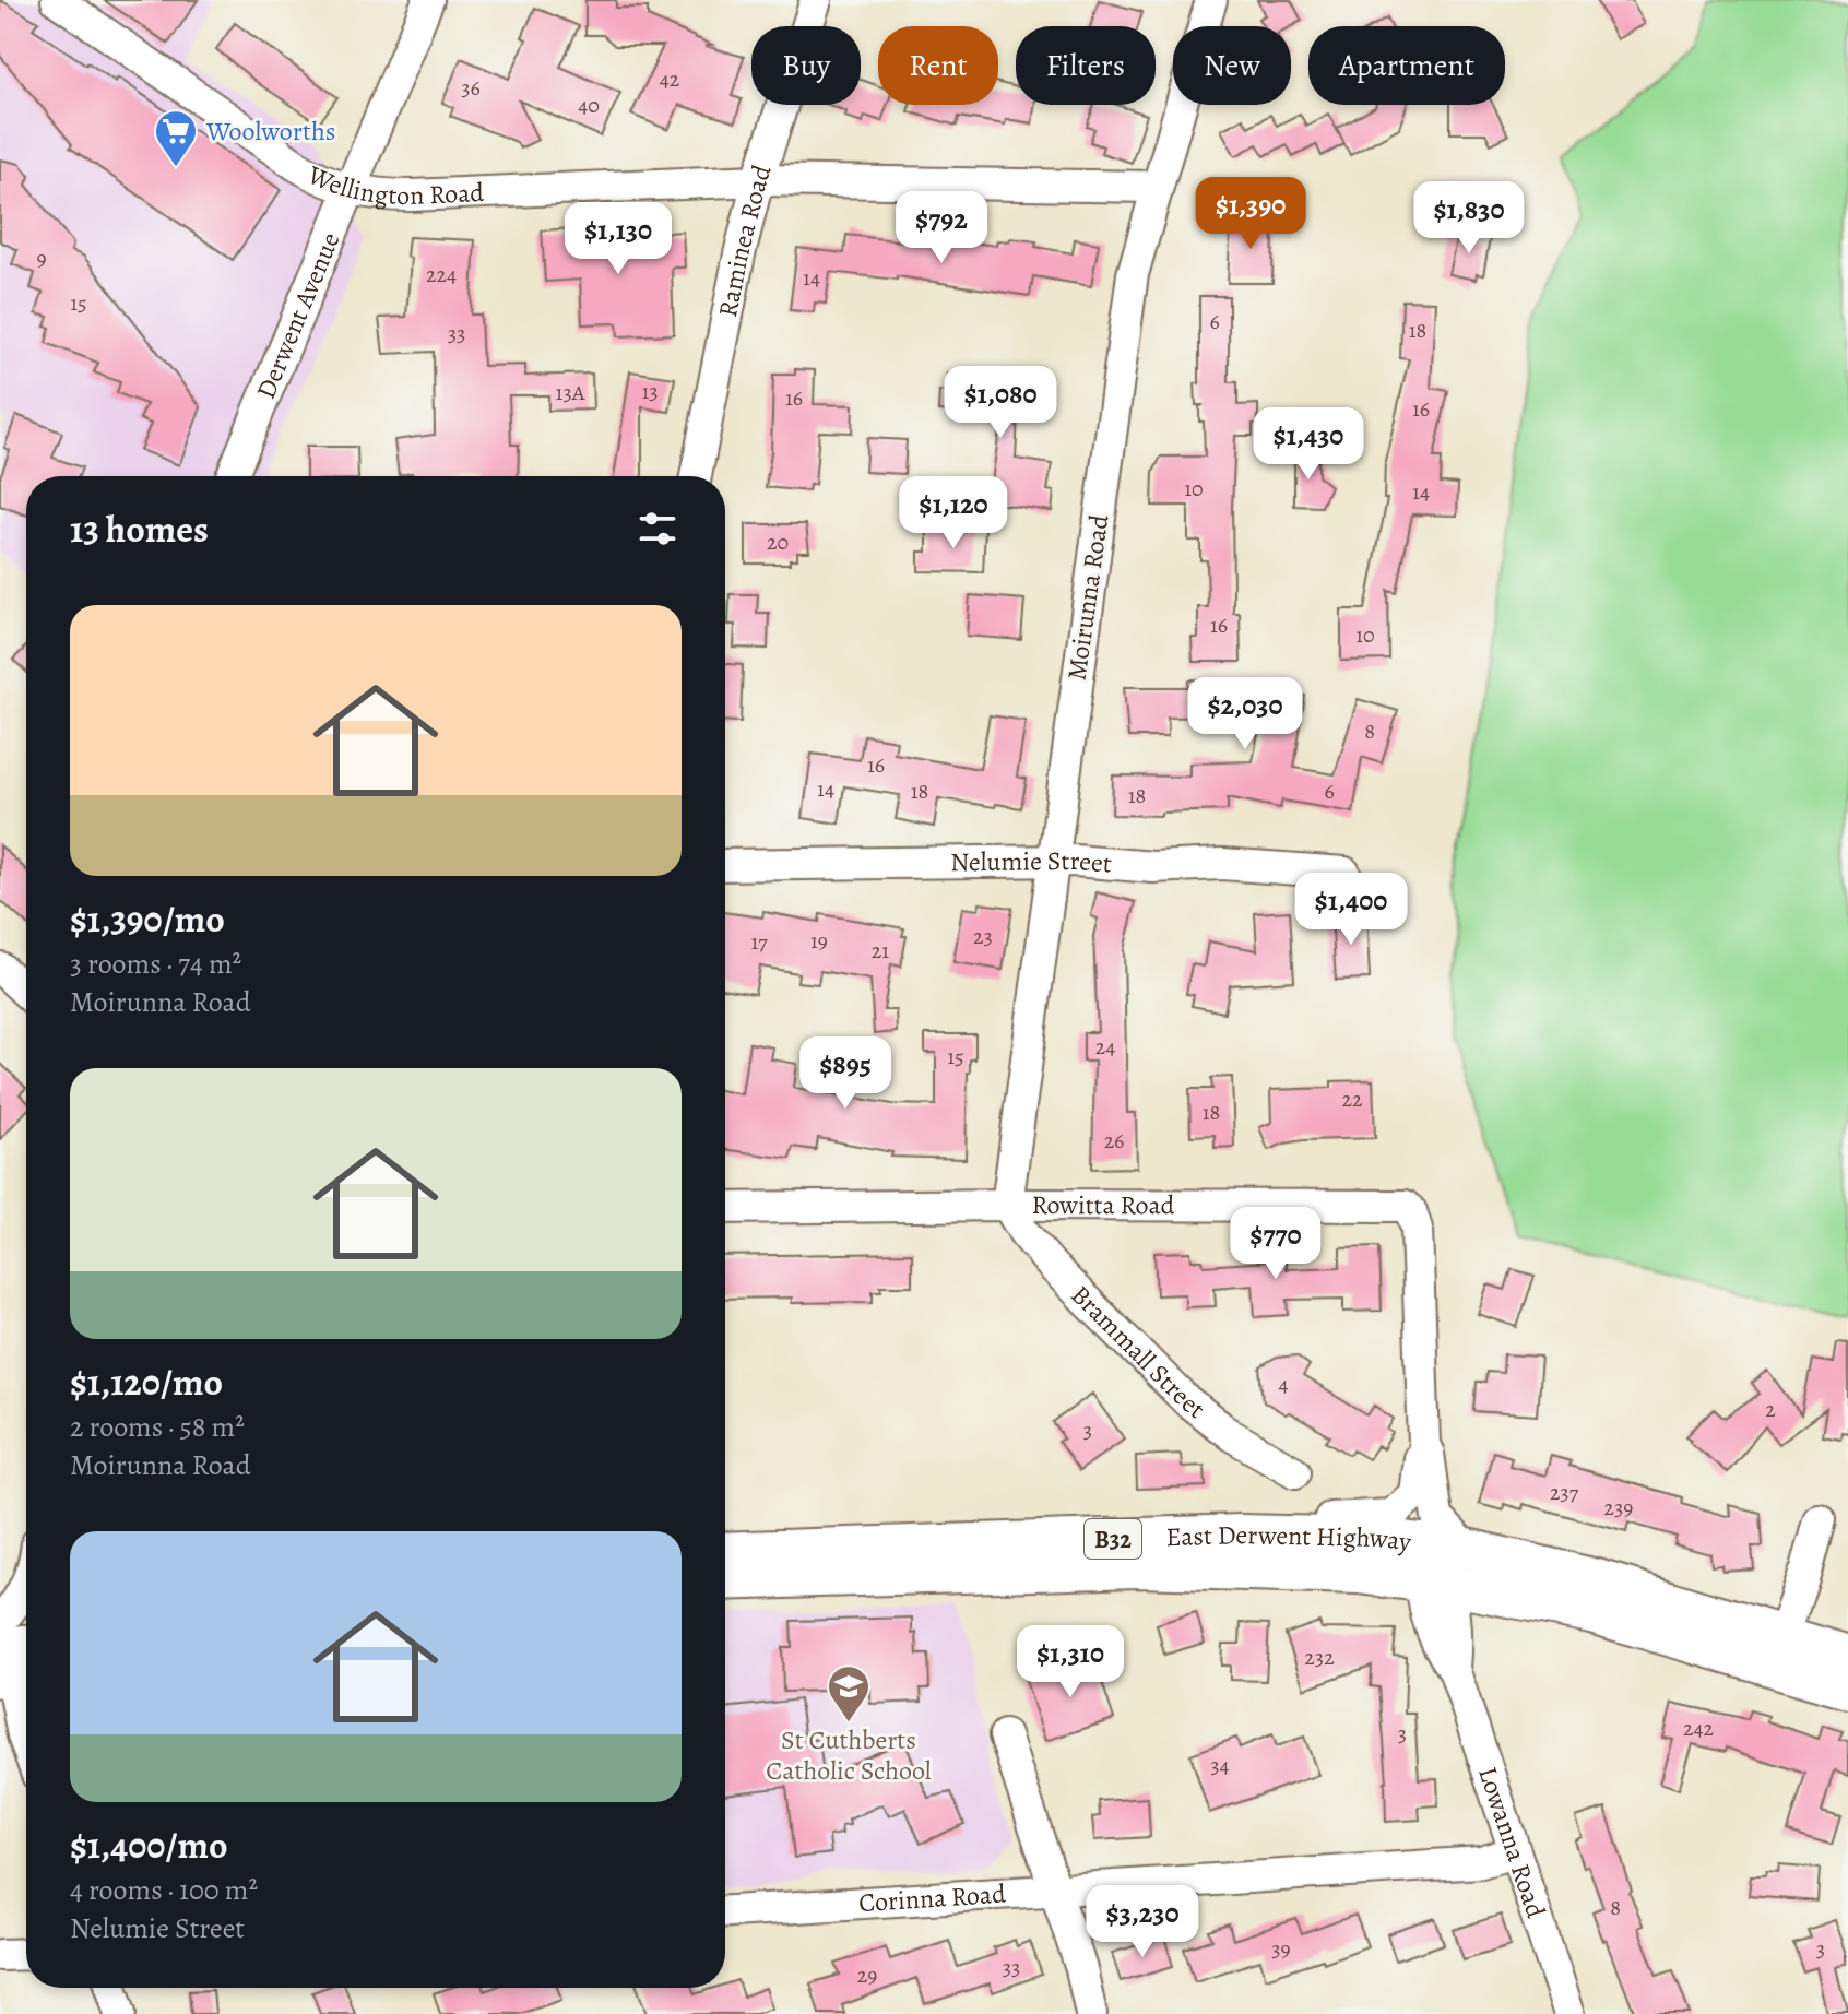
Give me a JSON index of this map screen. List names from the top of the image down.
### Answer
{
  "streets": {
    "main road": ["B32", "East Derwent Highway"],
    "street": [
      "Wellington Road",
      "Raminea Road",
      "Derwent Avenue",
      "Moirunna Road",
      "Nelumie Street",
      "Rowitta Road",
      "Brammall Street",
      "Lowanna Road",
      "Corinna Road"
    ]
  },
  "crossings": [
    ["Wellington Road", "Raminea Road"],
    ["Wellington Road", "Derwent Avenue"],
    ["Wellington Road", "Moirunna Road"],
    ["Moirunna Road", "Nelumie Street"],
    ["Moirunna Road", "Rowitta Road"],
    ["Moirunna Road", "Brammall Street"],
    ["Rowitta Road", "Brammall Street"],
    ["Rowitta Road", "East Derwent Highway"],
    ["East Derwent Highway", "Lowanna Road"],
    ["Lowanna Road", "Corinna Road"]
  ],
  "places": {
    "supermarket": ["Woolworths"],
    "school or university": ["St Cuthberts Catholic School"]
  },
  "house_numbers": [
    "42",
    "36",
    "40",
    "9",
    "224",
    "14",
    "15",
    "6",
    "18",
    "33",
    "13",
    "13A",
    "16",
    "16",
    "10",
    "14",
    "20",
    "16",
    "10",
    "8",
    "16",
    "14",
    "18",
    "6",
    "18",
    "23",
    "19",
    "17",
    "21",
    "24",
    "15",
    "22",
    "18",
    "26",
    "4",
    "2",
    "3",
    "237",
    "239",
    "232",
    "242",
    "3",
    "34",
    "8",
    "39",
    "3",
    "33",
    "29"
  ],
  "page": {
    "chip": [
      "Buy",
      "Rent",
      "Filters",
      "New",
      "Apartment"
    ],
    "price": [
      "$1,390",
      "$1,830",
      "$792",
      "$1,130",
      "$1,080",
      "$1,430",
      "$1,120",
      "$2,030",
      "$1,400",
      "$895",
      "$770",
      "$1,310",
      "$3,230"
    ],
    "heading": "13 homes",
    "list": [
      {
        "name": "$1,390/mo",
        "note": "3 rooms · 74 m² · Moirunna Road"
      },
      {
        "name": "$1,120/mo",
        "note": "2 rooms · 58 m² · Moirunna Road"
      },
      {
        "name": "$1,400/mo",
        "note": "4 rooms · 100 m² · Nelumie Street"
      }
    ]
  }
}
